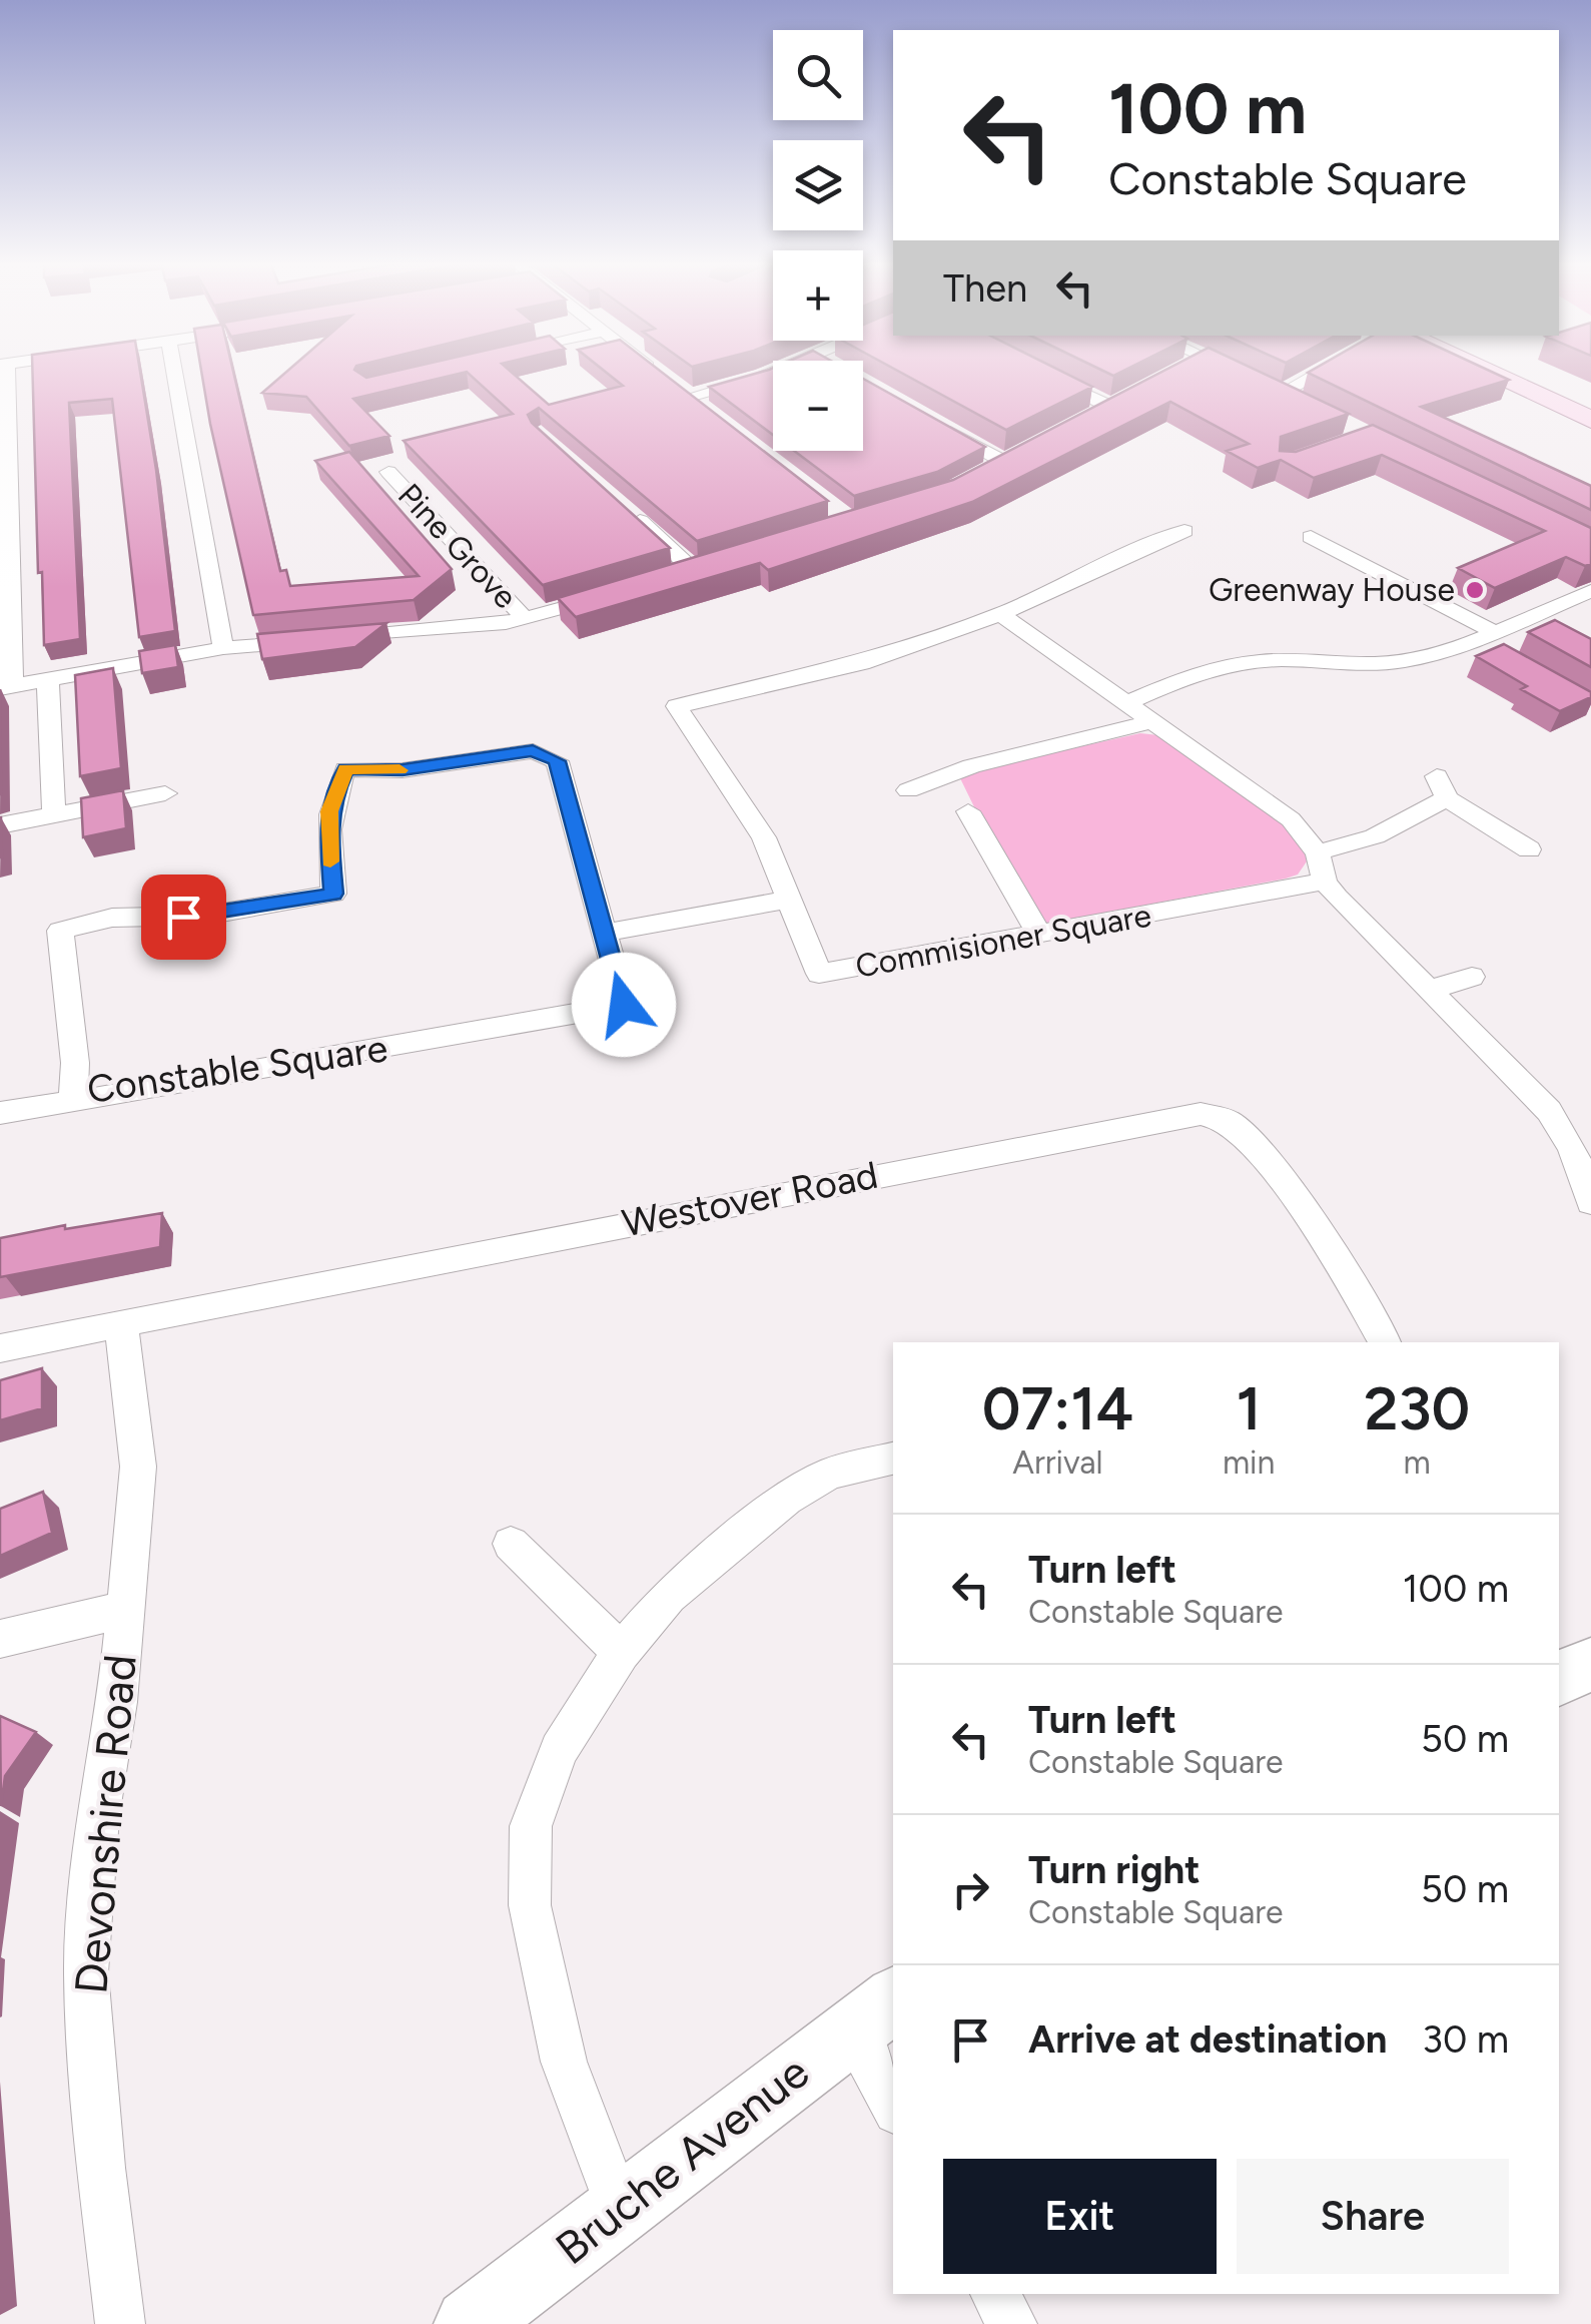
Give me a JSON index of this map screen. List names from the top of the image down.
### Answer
{
  "streets": {
    "street": [
      "Pine Grove",
      "Commisioner Square",
      "Constable Square",
      "Westover Road",
      "Devonshire Road",
      "Bruche Avenue"
    ]
  },
  "crossings": [
    ["Westover Road", "Devonshire Road"]
  ],
  "places": ["Greenway House"],
  "page": {
    "map_buttons": ["+", "−"],
    "turn": ["100 m", "Constable Square"],
    "then": "Then",
    "eta": [
      "07:14",
      "Arrival",
      "1",
      "min",
      "230",
      "m"
    ],
    "list": [
      {
        "name": "Turn left",
        "note": "Constable Square",
        "value": "100 m"
      },
      {
        "name": "Turn left",
        "note": "Constable Square",
        "value": "50 m"
      },
      {
        "name": "Turn right",
        "note": "Constable Square",
        "value": "50 m"
      },
      {
        "name": "Arrive at destination",
        "value": "30 m"
      }
    ],
    "buttons": ["Exit", "Share"]
  }
}
